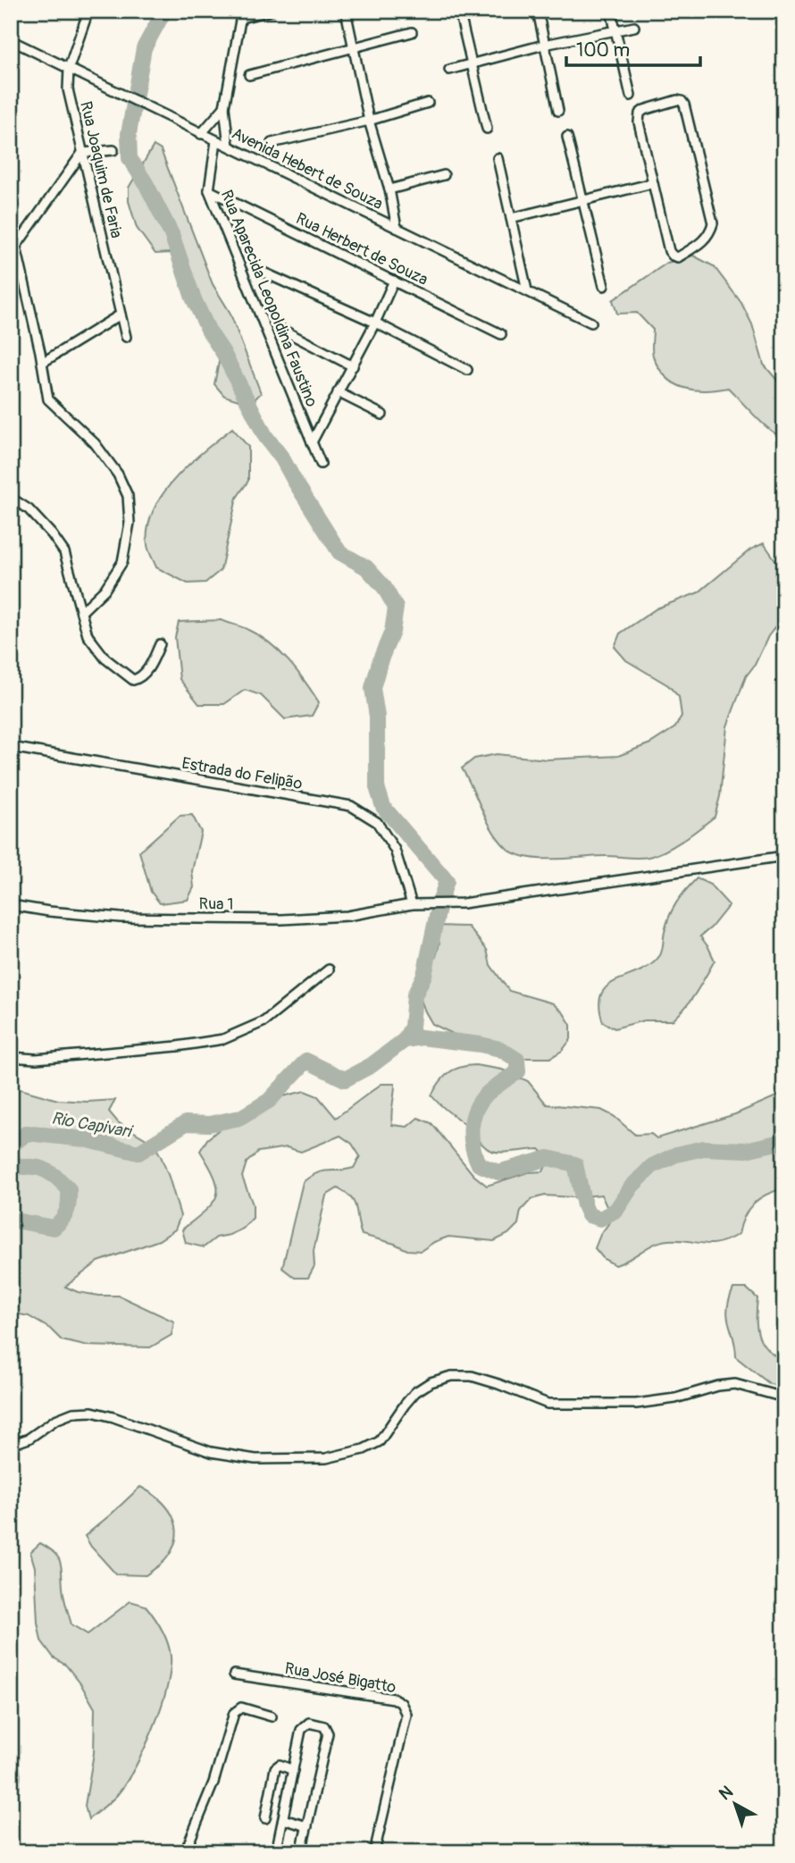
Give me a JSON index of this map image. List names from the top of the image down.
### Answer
{
  "streets": {
    "street": [
      "Avenida Hebert de Souza",
      "Rua Joaquim de Faria",
      "Rua Herbert de Souza",
      "Rua Aparecida Leopoldina Faustino",
      "Estrada do Felipão",
      "Rua 1",
      "Rua José Bigatto"
    ]
  },
  "crossings": [
    ["Avenida Hebert de Souza", "Rua Joaquim de Faria"],
    ["Avenida Hebert de Souza", "Rua Aparecida Leopoldina Faustino"],
    ["Rua Herbert de Souza", "Rua Aparecida Leopoldina Faustino"],
    ["Estrada do Felipão", "Rua 1"]
  ],
  "water": ["Rio Capivari"],
  "scale_bar": "100 m",
  "north": "top left"
}
